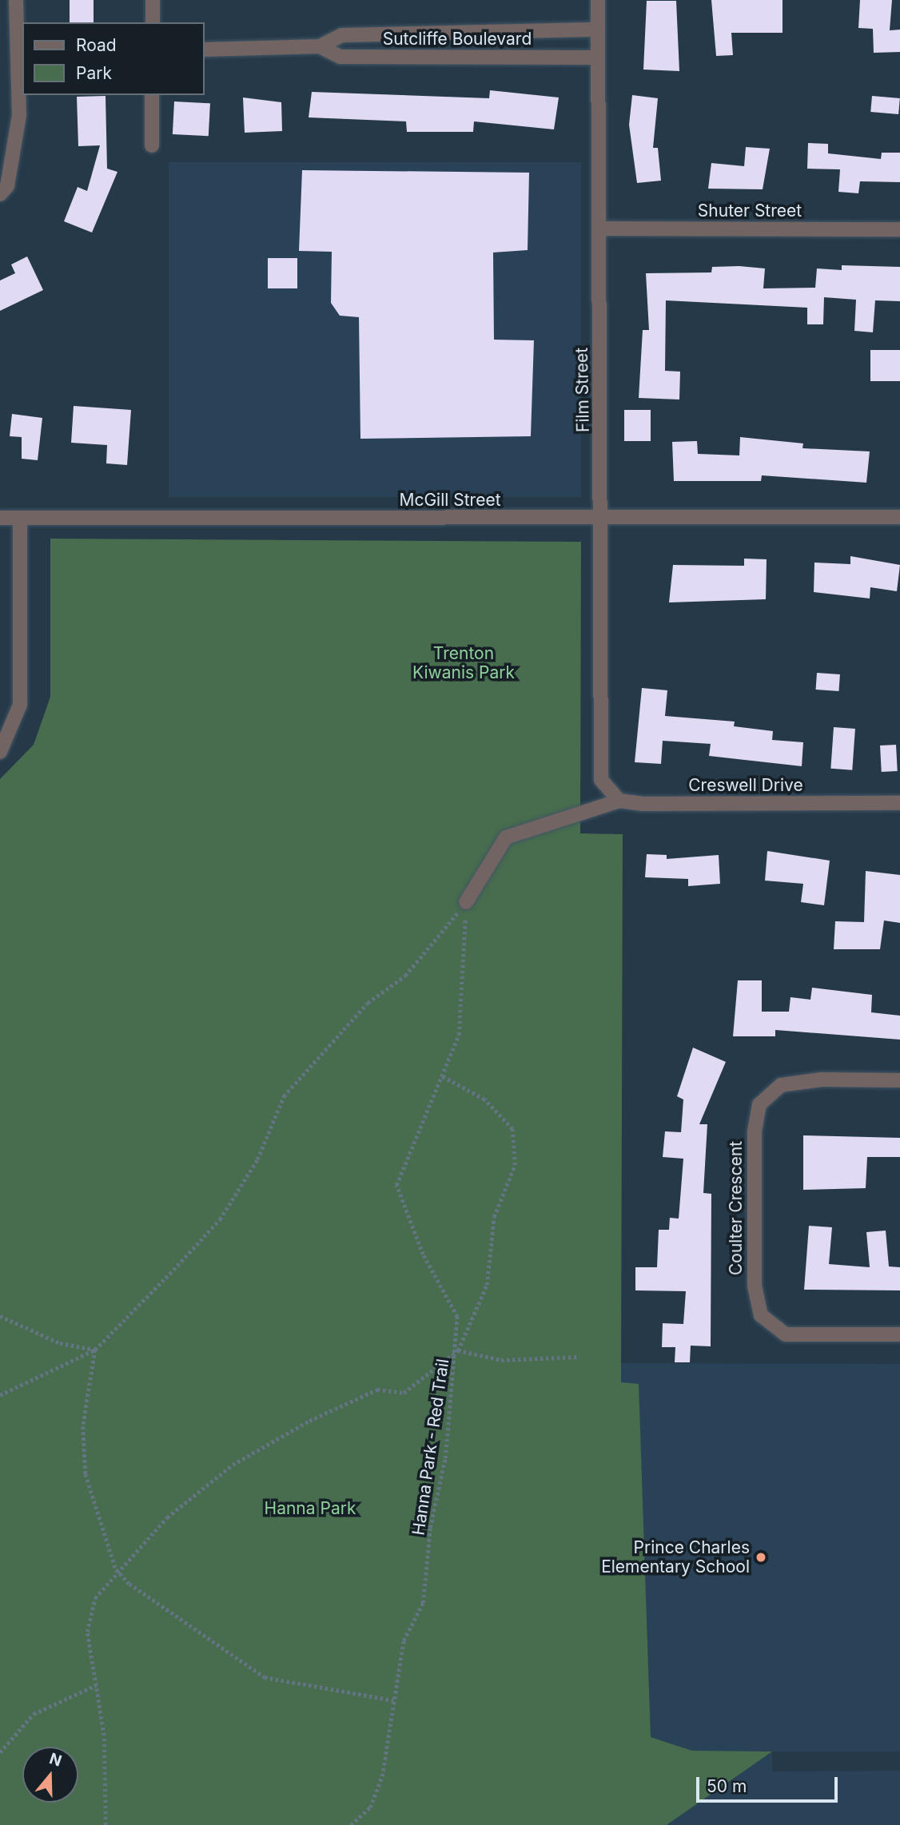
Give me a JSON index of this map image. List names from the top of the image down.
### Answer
{
  "streets": {
    "street": [
      "Sutcliffe Boulevard",
      "Shuter Street",
      "Film Street",
      "McGill Street",
      "Creswell Drive",
      "Coulter Crescent"
    ],
    "path": ["Hanna Park - Red Trail"]
  },
  "crossings": [
    ["Sutcliffe Boulevard", "Film Street"],
    ["Shuter Street", "Film Street"],
    ["Film Street", "McGill Street"],
    ["Film Street", "Creswell Drive"],
    ["Creswell Drive", "Hanna Park - Red Trail"]
  ],
  "parks": ["Trenton Kiwanis Park", "Hanna Park"],
  "places": ["Prince Charles Elementary School"],
  "legend": ["Road", "Park"],
  "scale_bar": "50 m",
  "north": "top"
}
